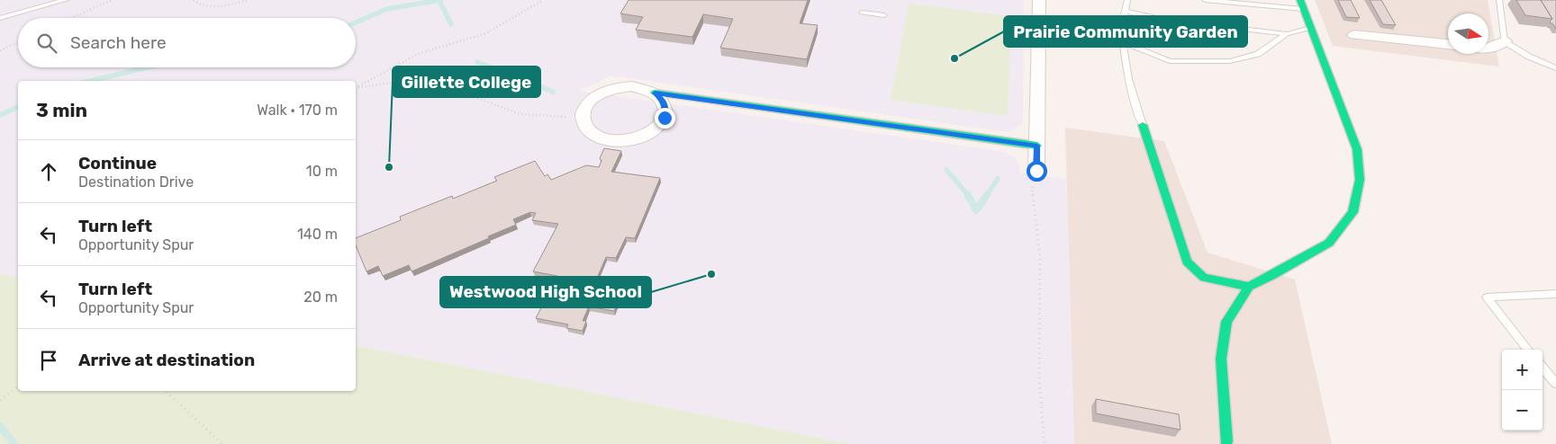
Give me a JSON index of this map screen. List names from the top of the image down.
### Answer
{
  "places": ["Prairie Community Garden", "Gillette College", "Westwood High School"],
  "north": "right",
  "page": {
    "search": "Search here",
    "heading": ["3 min", "Walk · 170 m"],
    "list": [
      ["Continue", "Destination Drive", "10 m"],
      ["Turn left", "Opportunity Spur", "140 m"],
      ["Turn left", "Opportunity Spur", "20 m"],
      "Arrive at destination"
    ],
    "map_buttons": ["+", "−"]
  }
}
